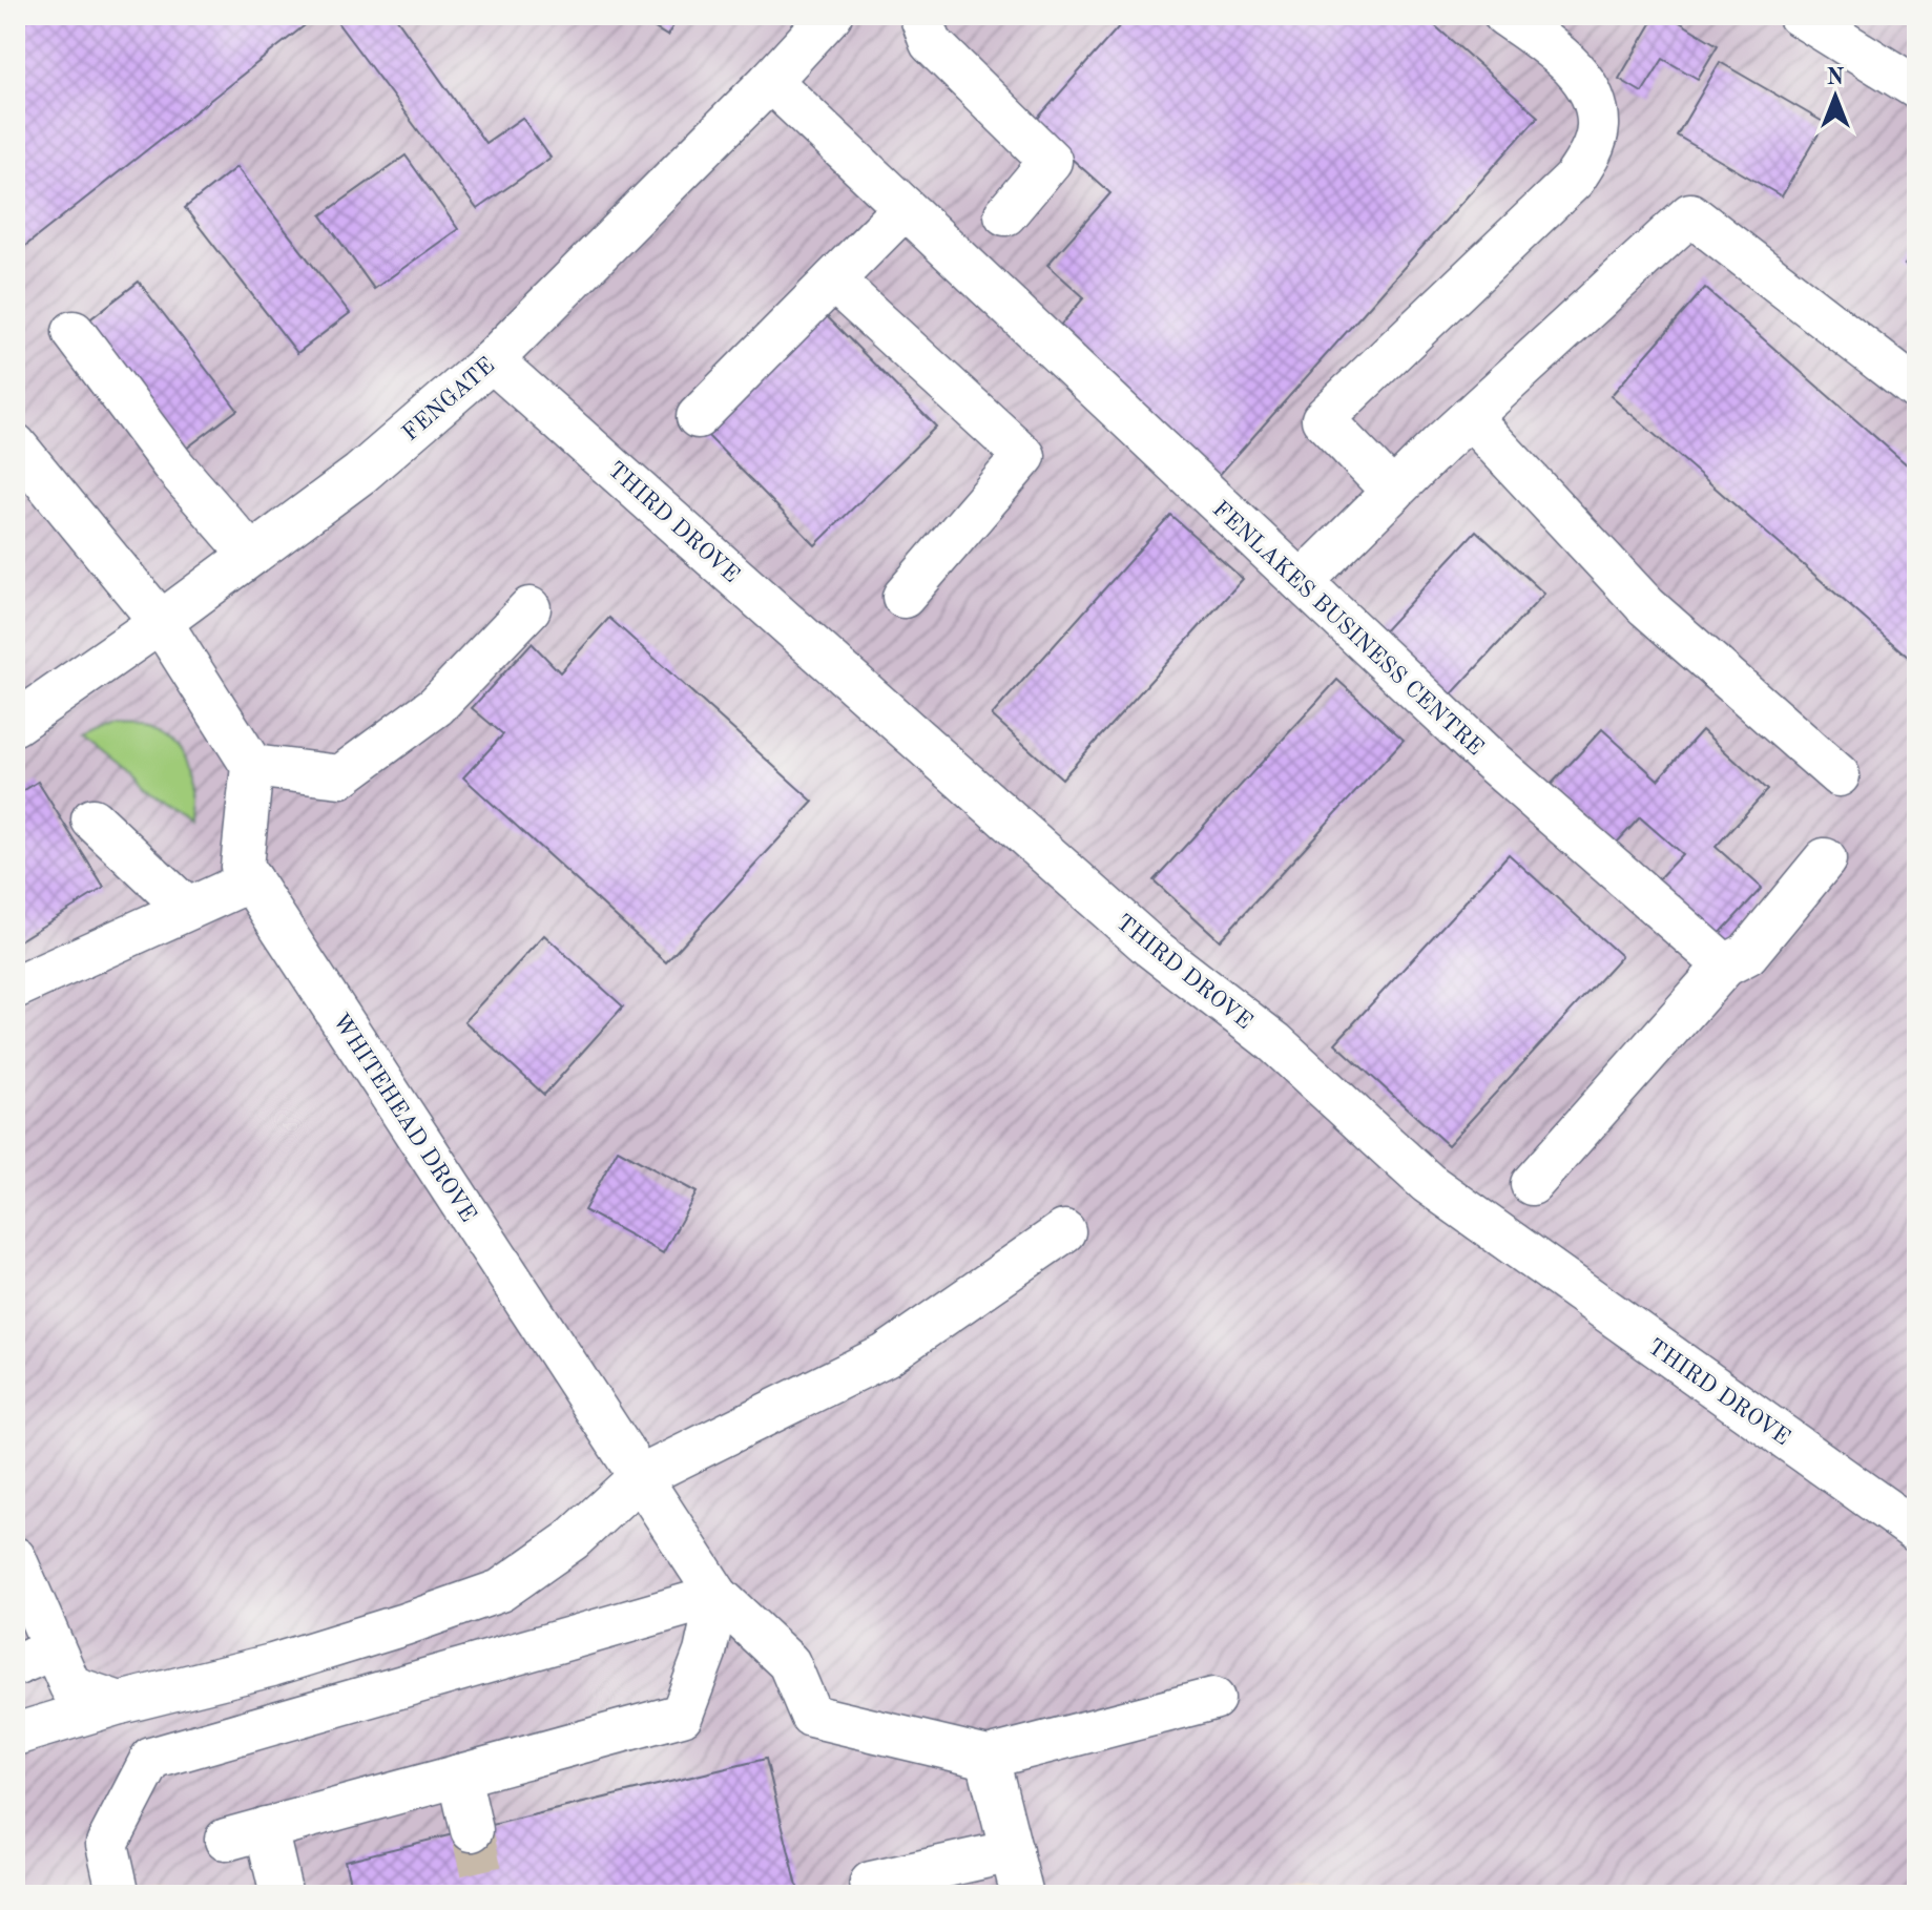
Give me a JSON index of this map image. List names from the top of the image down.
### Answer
{
  "streets": {
    "street": [
      "FENGATE",
      "THIRD DROVE",
      "FENLAKES BUSINESS CENTRE",
      "WHITEHEAD DROVE"
    ]
  },
  "crossings": [
    ["FENGATE", "THIRD DROVE"],
    ["FENGATE", "FENLAKES BUSINESS CENTRE"]
  ],
  "north": "top"
}
